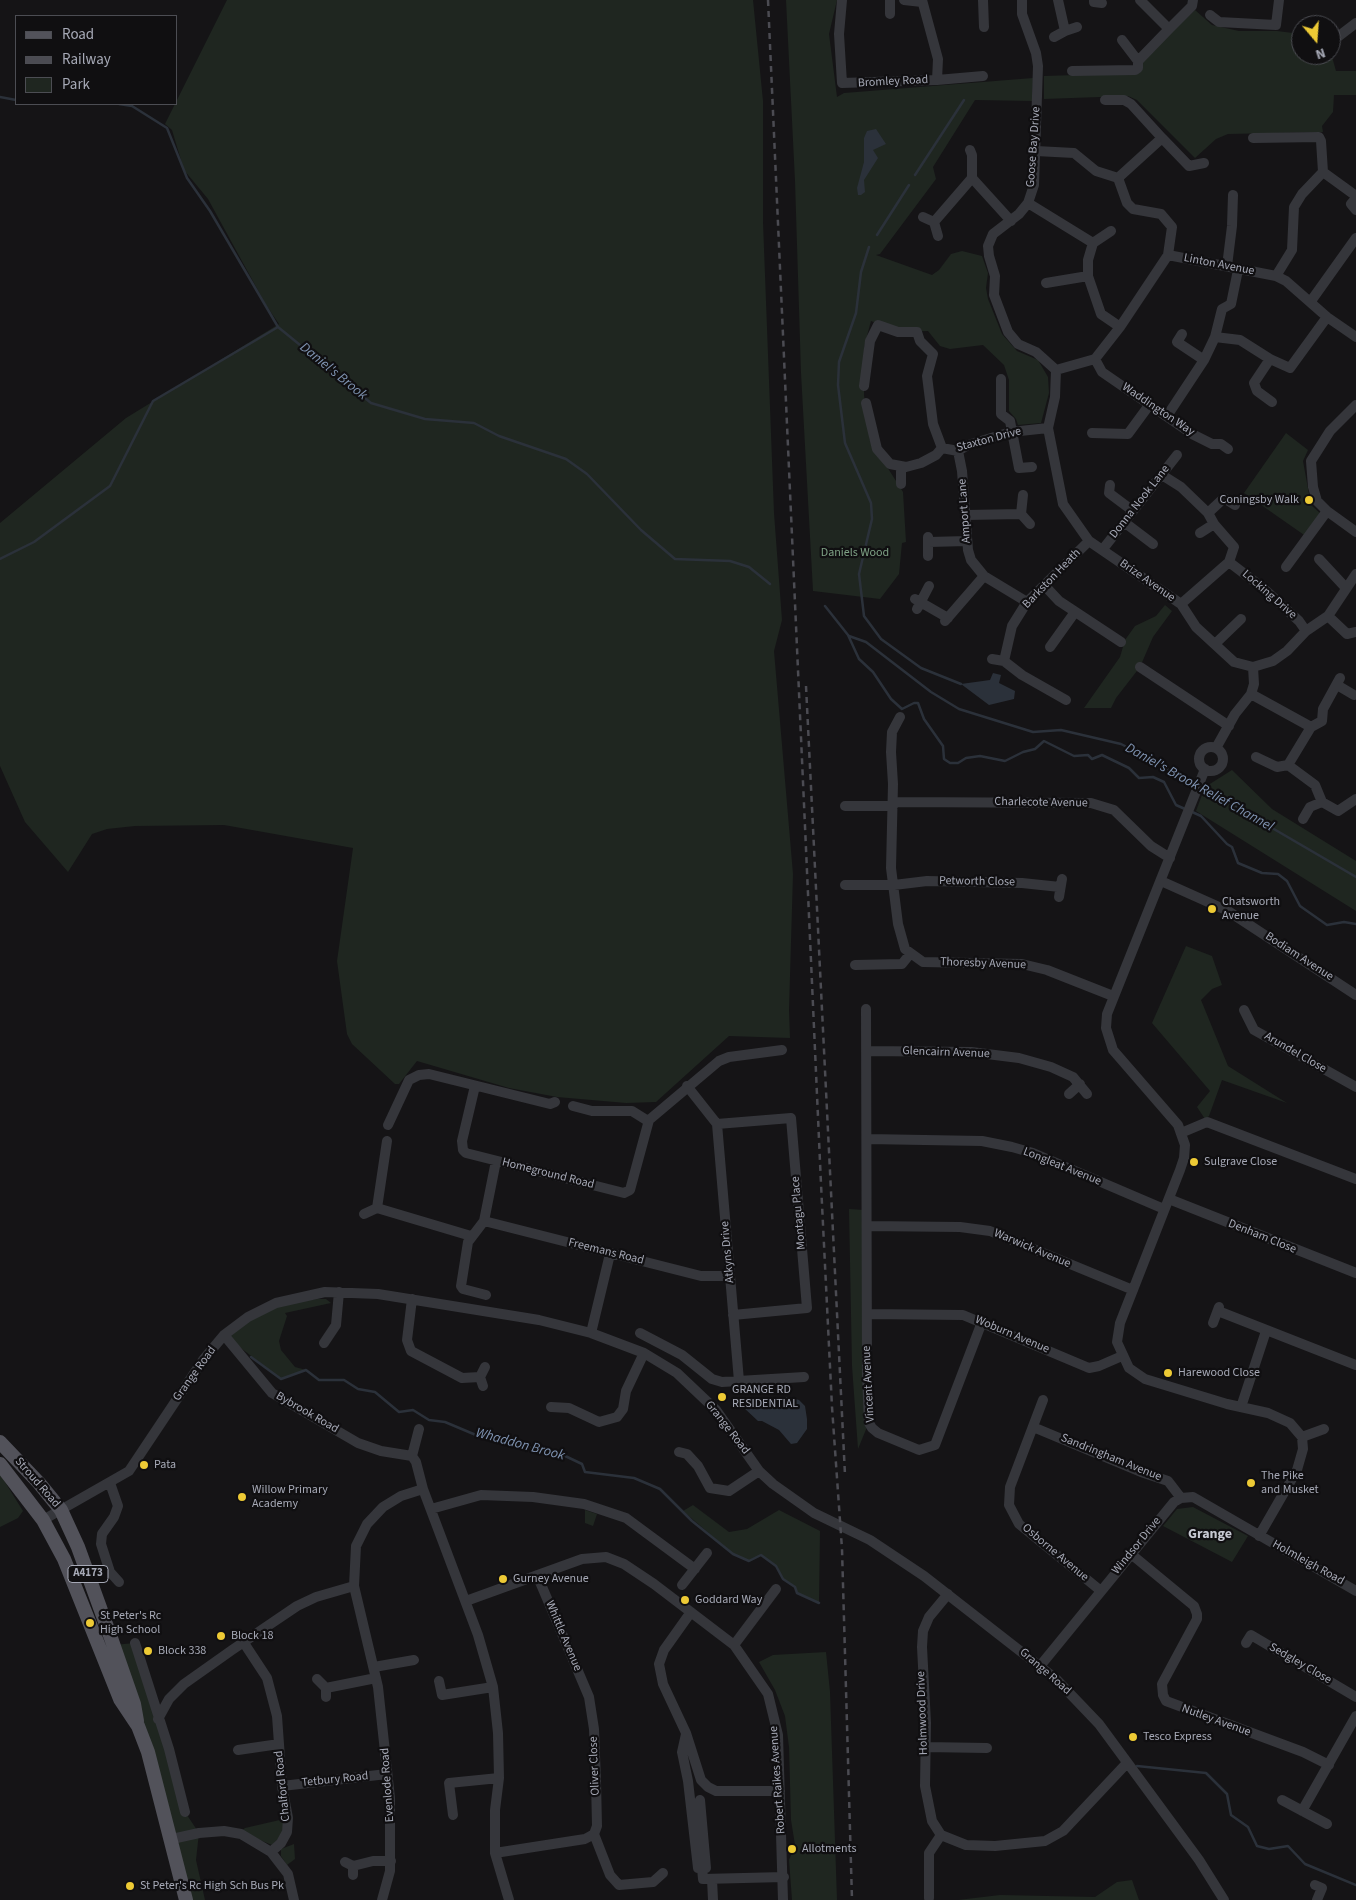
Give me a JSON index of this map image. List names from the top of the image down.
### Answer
{
  "streets": {
    "main road": ["Stroud Road", "A4173"],
    "street": [
      "Bromley Road",
      "Goose Bay Drive",
      "Linton Avenue",
      "Waddington Way",
      "Staxton Drive",
      "Donna Nook Lane",
      "Amport Lane",
      "Barkston Heath",
      "Brize Avenue",
      "Locking Drive",
      "Charlecote Avenue",
      "Petworth Close",
      "Bodiam Avenue",
      "Thoresby Avenue",
      "Glencairn Avenue",
      "Arundel Close",
      "Longleat Avenue",
      "Homeground Road",
      "Montagu Place",
      "Denham Close",
      "Warwick Avenue",
      "Freemans Road",
      "Atkyns Drive",
      "Woburn Avenue",
      "Grange Road",
      "Vincent Avenue",
      "Bybrook Road",
      "Sandringham Avenue",
      "Windsor Drive",
      "Osborne Avenue",
      "Holmleigh Road",
      "Whittle Avenue",
      "Sedgley Close",
      "Holmwood Drive",
      "Nutley Avenue",
      "Oliver Close",
      "Tetbury Road",
      "Robert Raikes Avenue",
      "Evenlode Road",
      "Chalford Road"
    ]
  },
  "crossings": [
    ["Goose Bay Drive", "Brize Avenue"],
    ["Linton Avenue", "Waddington Way"],
    ["Staxton Drive", "Amport Lane"],
    ["Staxton Drive", "Brize Avenue"],
    ["Donna Nook Lane", "Brize Avenue"],
    ["Amport Lane", "Barkston Heath"],
    ["Barkston Heath", "Brize Avenue"],
    ["Longleat Avenue", "Denham Close"],
    ["Longleat Avenue", "Vincent Avenue"],
    ["Montagu Place", "Atkyns Drive"],
    ["Warwick Avenue", "Vincent Avenue"],
    ["Freemans Road", "Atkyns Drive"],
    ["Woburn Avenue", "Vincent Avenue"],
    ["Grange Road", "Bybrook Road"],
    ["Grange Road", "Stroud Road"],
    ["Grange Road", "Windsor Drive"],
    ["Grange Road", "Holmwood Drive"],
    ["Sandringham Avenue", "Windsor Drive"],
    ["Sandringham Avenue", "Osborne Avenue"],
    ["Windsor Drive", "Osborne Avenue"],
    ["Windsor Drive", "Nutley Avenue"],
    ["Whittle Avenue", "Oliver Close"],
    ["Whittle Avenue", "Robert Raikes Avenue"],
    ["Tetbury Road", "Evenlode Road"],
    ["Tetbury Road", "Chalford Road"]
  ],
  "districts": ["Grange"],
  "water": ["Daniel's Brook", "Daniel's Brook Relief Channel", "Whaddon Brook"],
  "parks": ["Daniels Wood"],
  "places": [
    "Coningsby Walk",
    "Chatsworth Avenue",
    "Sulgrave Close",
    "Harewood Close",
    "GRANGE RD RESIDENTIAL",
    "Pata",
    "The Pike and Musket",
    "Willow Primary Academy",
    "Gurney Avenue",
    "Goddard Way",
    "St Peter's Rc High School",
    "Block 18",
    "Block 338",
    "Tesco Express",
    "Allotments",
    "St Peter's Rc High Sch Bus Pk"
  ],
  "legend": ["Road", "Railway", "Park"],
  "north": "bottom"
}
